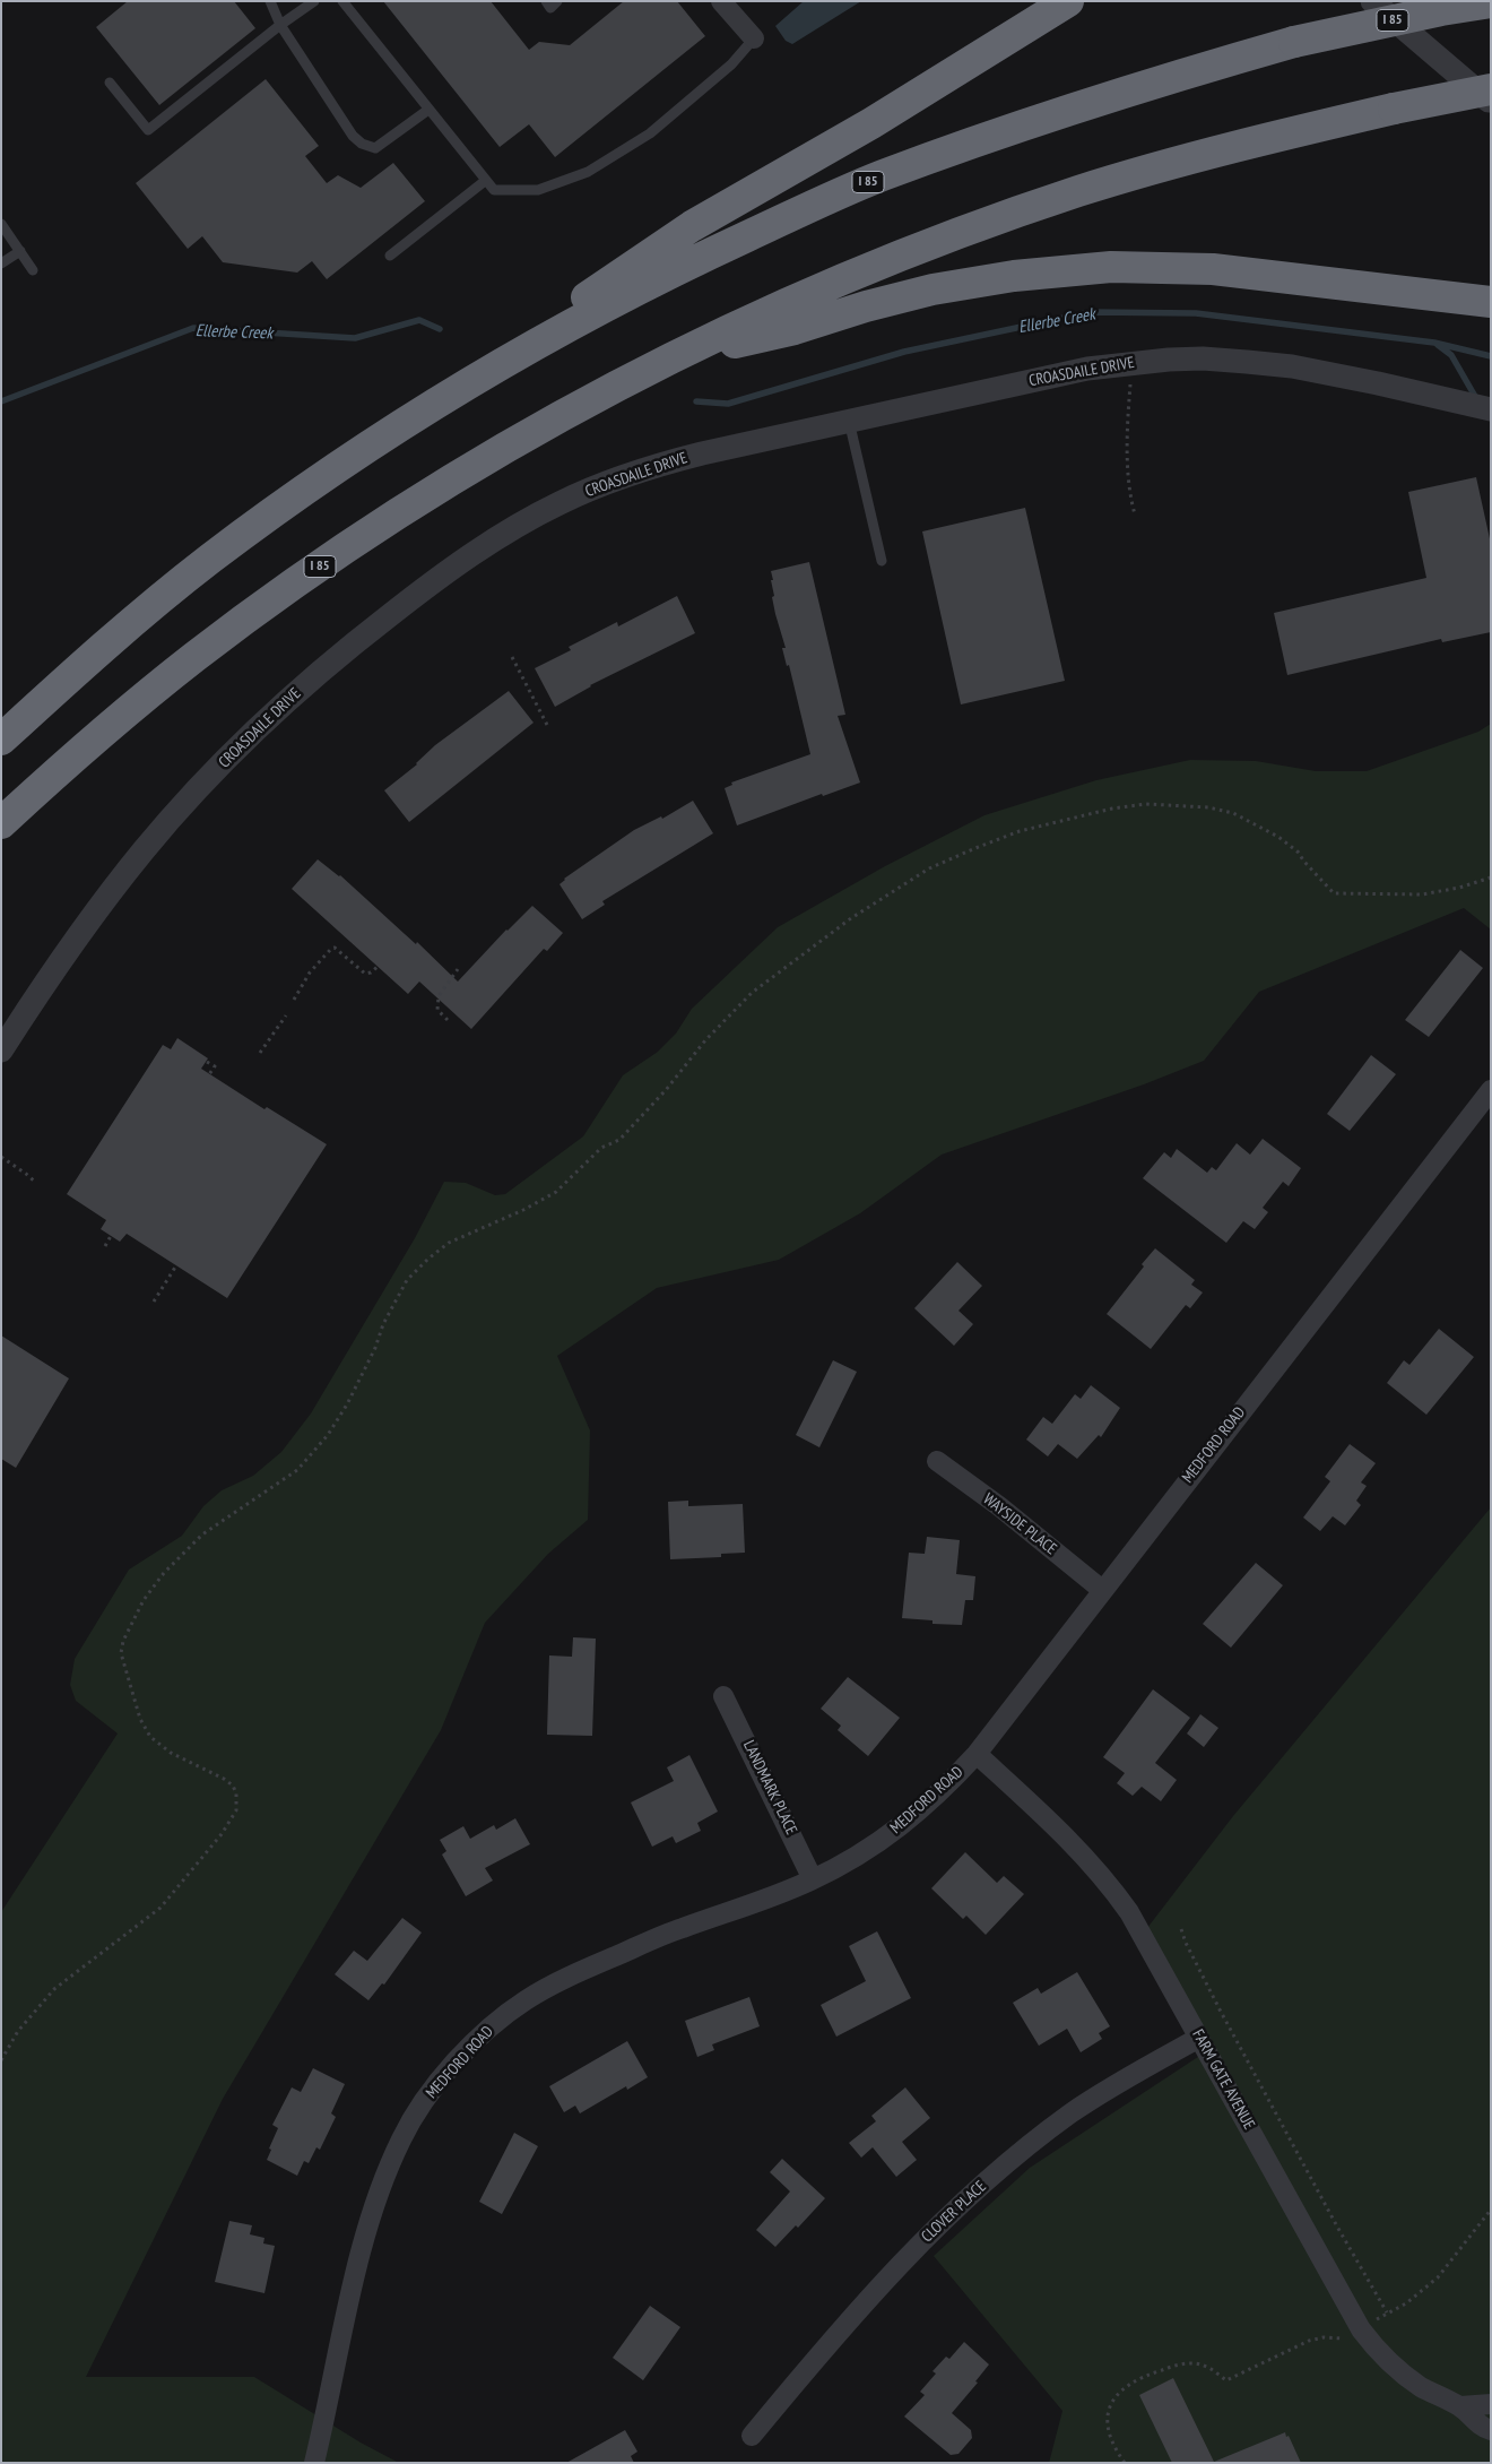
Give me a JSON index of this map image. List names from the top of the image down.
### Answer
{
  "streets": {
    "highway": ["I 85"],
    "street": [
      "CROASDAILE DRIVE",
      "MEDFORD ROAD",
      "WAYSIDE PLACE",
      "LANDMARK PLACE",
      "FARM GATE AVENUE",
      "CLOVER PLACE"
    ]
  },
  "crossings": [
    ["MEDFORD ROAD", "WAYSIDE PLACE"],
    ["MEDFORD ROAD", "LANDMARK PLACE"],
    ["MEDFORD ROAD", "FARM GATE AVENUE"],
    ["FARM GATE AVENUE", "CLOVER PLACE"]
  ],
  "water": ["Ellerbe Creek"]
}
